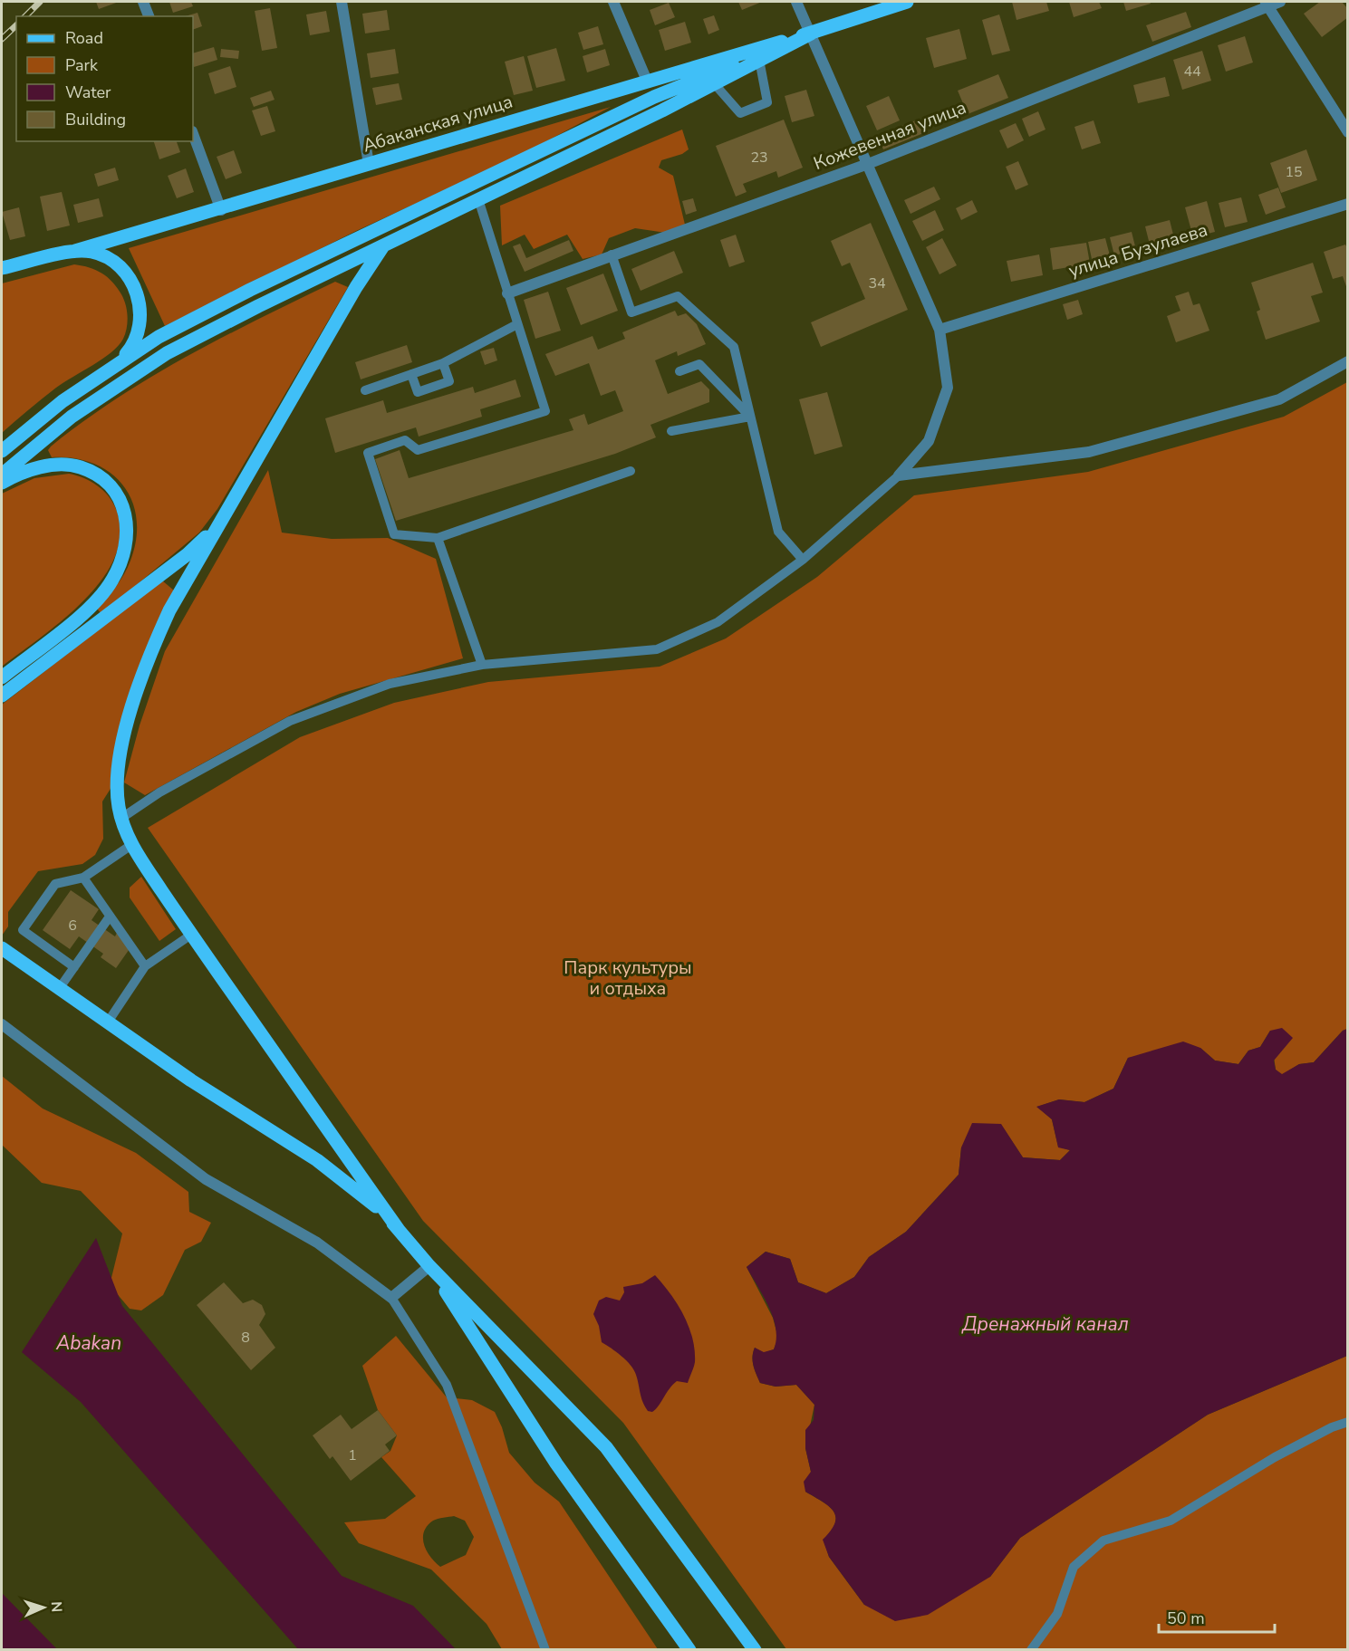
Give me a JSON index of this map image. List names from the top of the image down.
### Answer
{
  "streets": {
    "main road": ["Абаканская улица"],
    "street": ["Кожевенная улица", "улица Бузулаева"]
  },
  "water": ["Дренажный канал", "Abakan"],
  "parks": ["Парк культуры и отдыха"],
  "house_numbers": [
    "44",
    "23",
    "15",
    "34",
    "6",
    "8",
    "1"
  ],
  "legend": [
    "Road",
    "Park",
    "Water",
    "Building"
  ],
  "scale_bar": "50 m",
  "north": "right"
}
